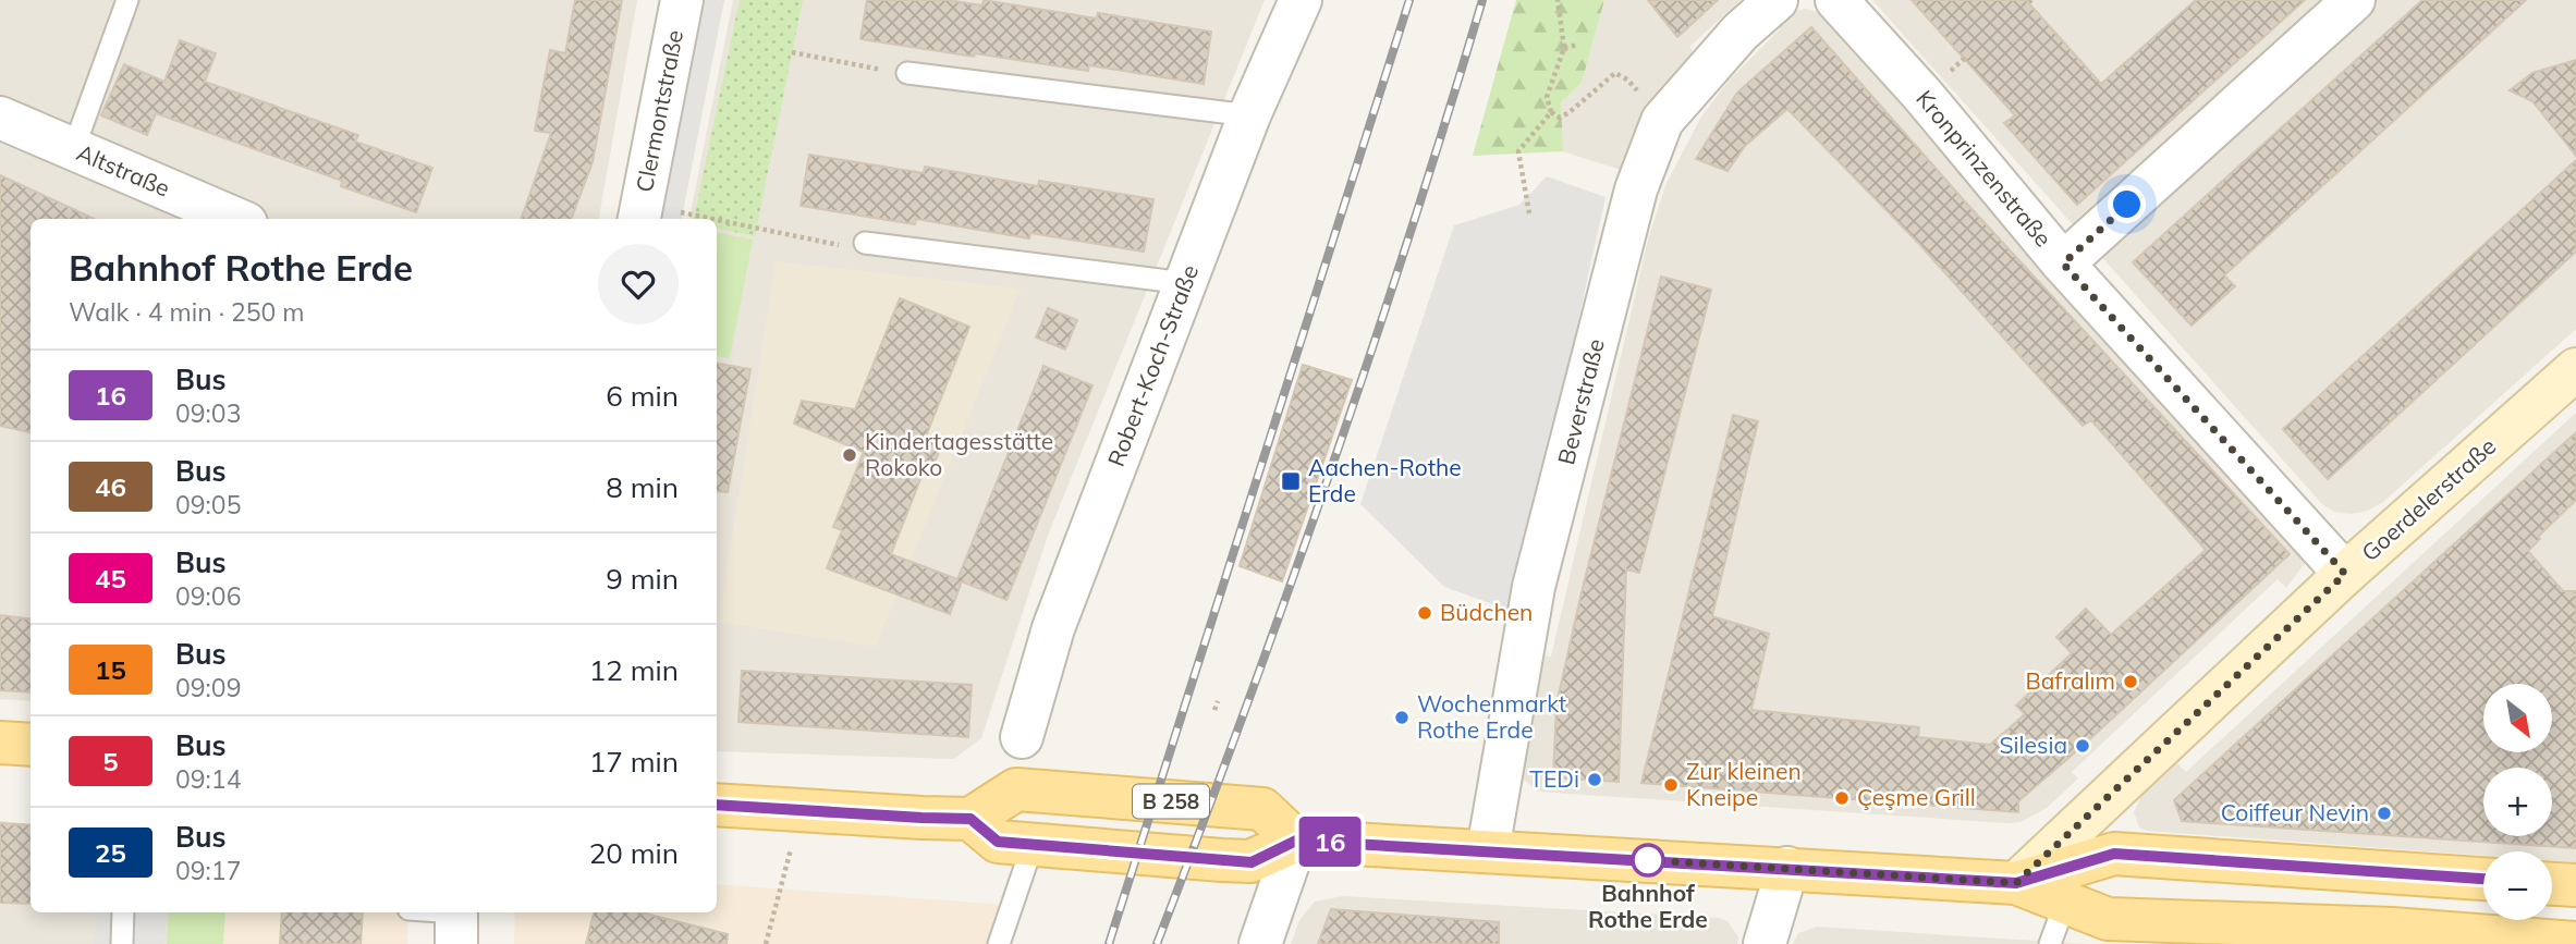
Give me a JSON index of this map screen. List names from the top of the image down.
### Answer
{
  "streets": {
    "main road": ["B 258"],
    "street": [
      "Clermontstraße",
      "Kronprinzenstraße",
      "Altstraße",
      "Robert-Koch-Straße",
      "Beverstraße",
      "Goerdelerstraße"
    ]
  },
  "crossings": [
    ["Kronprinzenstraße", "Goerdelerstraße"]
  ],
  "places": {
    "other": [
      "Kindertagesstätte Rokoko",
      "Büdchen",
      "Bafralım",
      "Wochenmarkt Rothe Erde",
      "Silesia",
      "TEDi",
      "Zur kleinen Kneipe",
      "Çeşme Grill",
      "Coiffeur Nevin",
      "Bahnhof Rothe Erde"
    ],
    "transit": ["Aachen-Rothe Erde"]
  },
  "lines": ["bus line 16"],
  "north": "bottom right",
  "page": {
    "on_map": "16",
    "heading": ["Bahnhof Rothe Erde", "Walk · 4 min · 250 m"],
    "list": [
      {
        "mark": "16",
        "name": "Bus",
        "note": "09:03",
        "value": "6 min"
      },
      {
        "mark": "46",
        "name": "Bus",
        "note": "09:05",
        "value": "8 min"
      },
      {
        "mark": "45",
        "name": "Bus",
        "note": "09:06",
        "value": "9 min"
      },
      {
        "mark": "15",
        "name": "Bus",
        "note": "09:09",
        "value": "12 min"
      },
      {
        "mark": "5",
        "name": "Bus",
        "note": "09:14",
        "value": "17 min"
      },
      {
        "mark": "25",
        "name": "Bus",
        "note": "09:17",
        "value": "20 min"
      }
    ],
    "map_buttons": ["+", "−"]
  }
}
